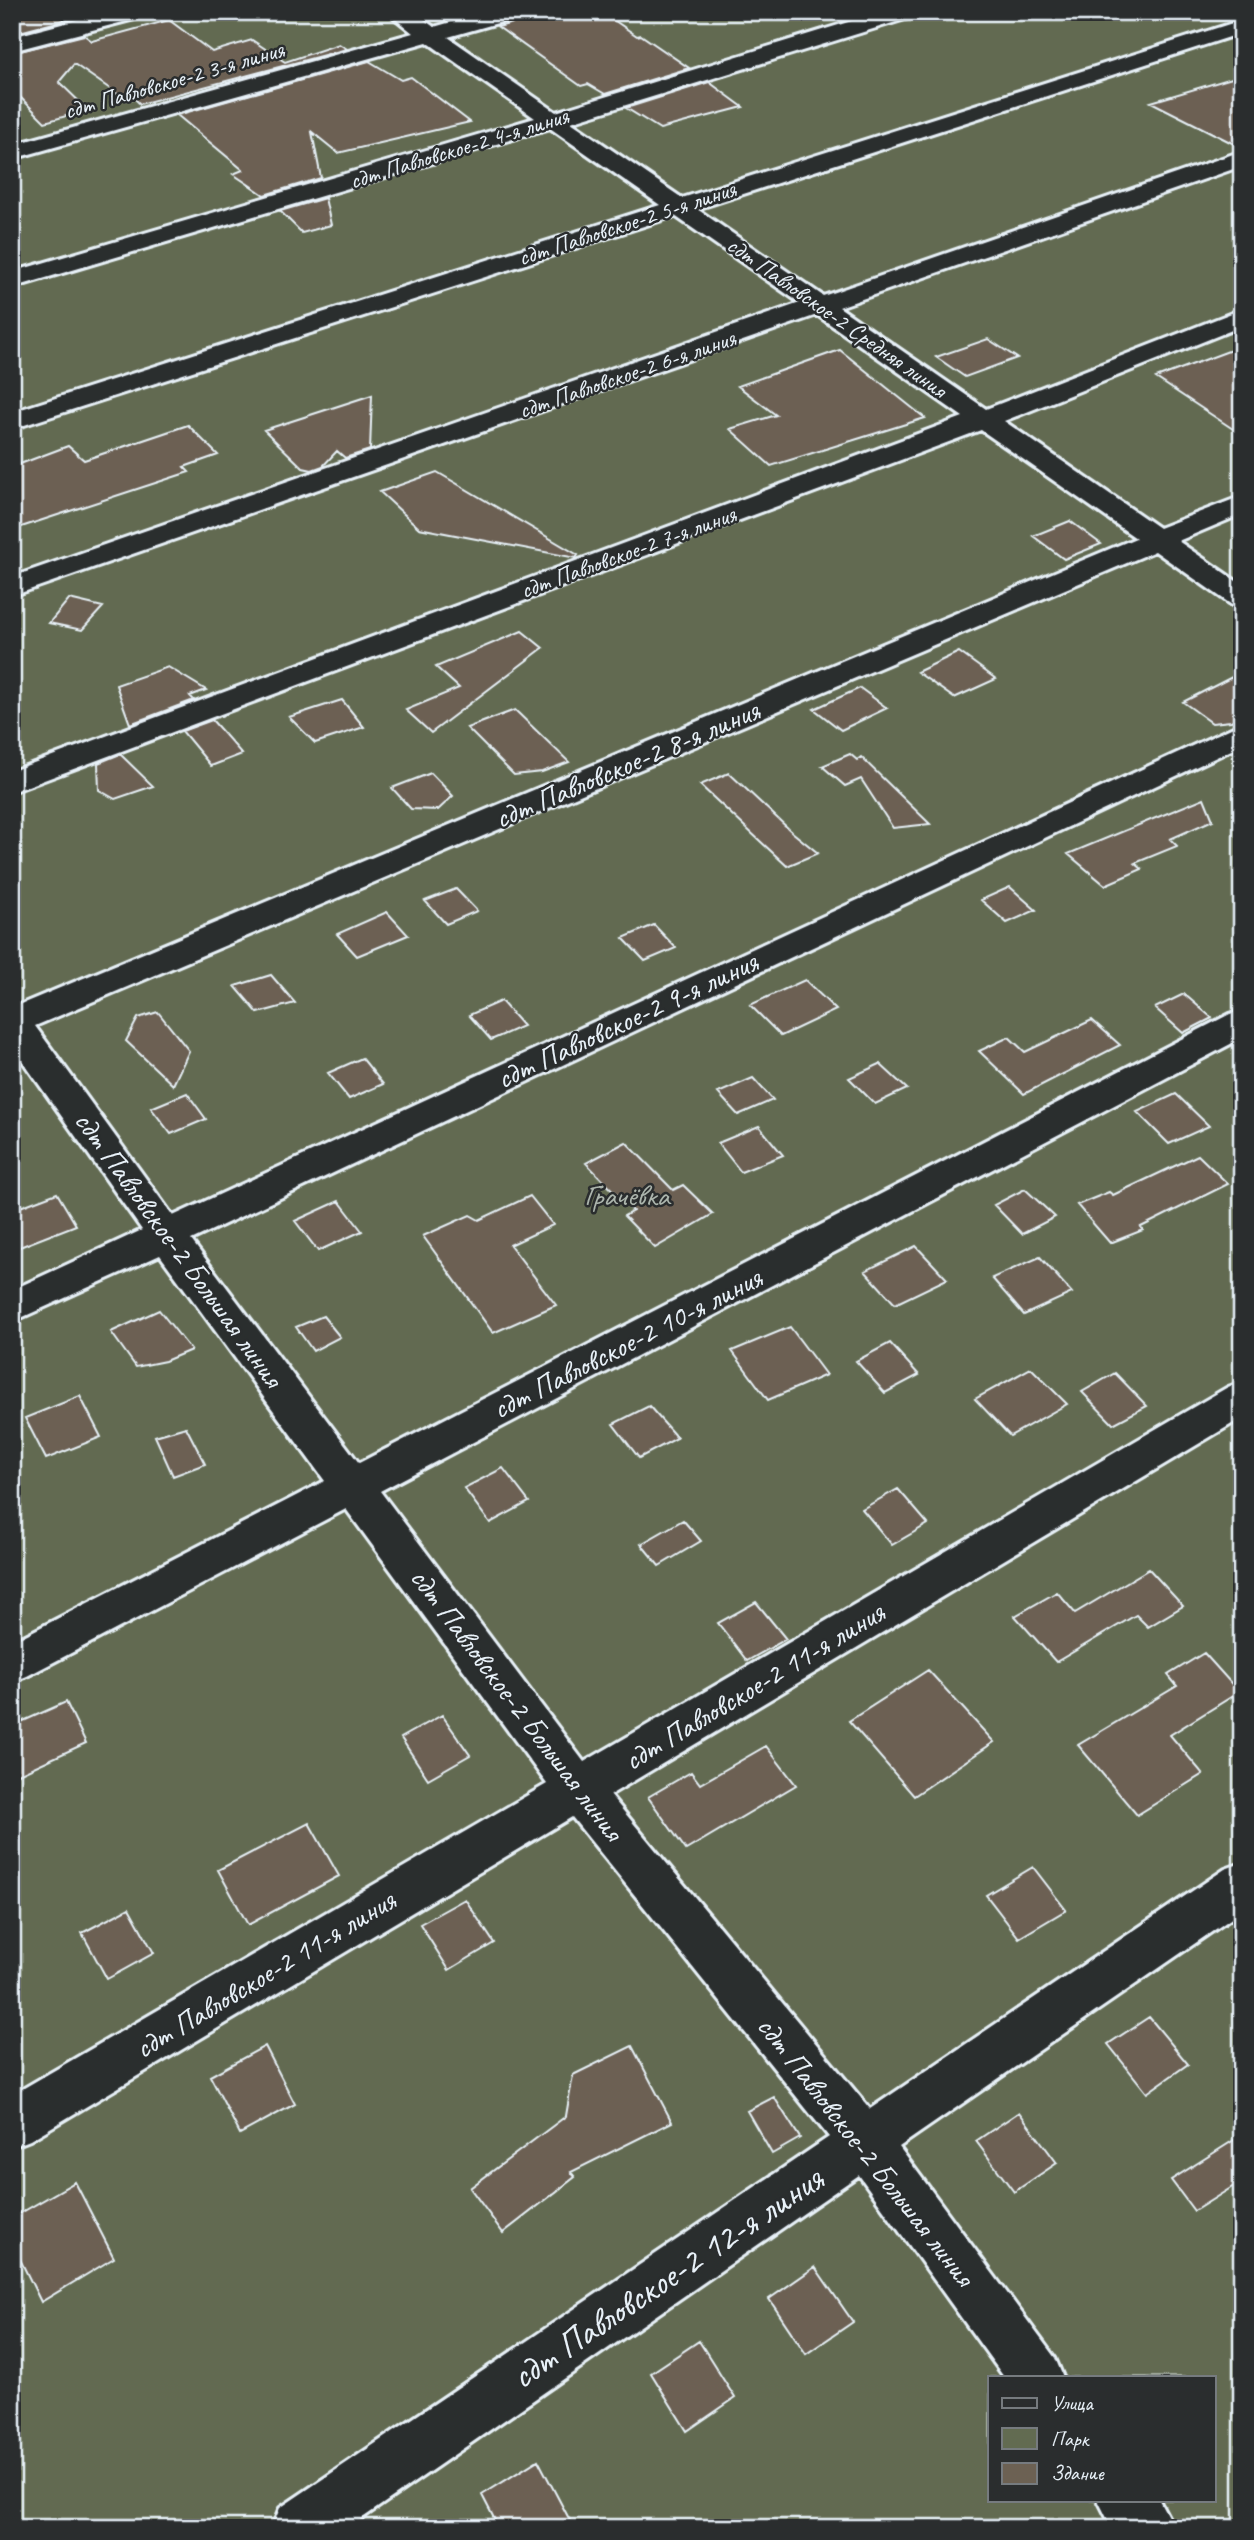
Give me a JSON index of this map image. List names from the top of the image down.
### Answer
{
  "streets": {
    "lane": [
      "сдт Павловское-2 3-я линия",
      "сдт Павловское-2 4-я линия",
      "сдт Павловское-2 5-я линия",
      "сдт Павловское-2 Средняя линия",
      "сдт Павловское-2 6-я линия",
      "сдт Павловское-2 7-я линия",
      "сдт Павловское-2 8-я линия",
      "сдт Павловское-2 9-я линия",
      "сдт Павловское-2 Большая линия",
      "сдт Павловское-2 10-я линия",
      "сдт Павловское-2 11-я линия",
      "сдт Павловское-2 12-я линия"
    ]
  },
  "crossings": [
    ["сдт Павловское-2 3-я линия", "сдт Павловское-2 Средняя линия"],
    ["сдт Павловское-2 4-я линия", "сдт Павловское-2 Средняя линия"],
    ["сдт Павловское-2 5-я линия", "сдт Павловское-2 Средняя линия"],
    ["сдт Павловское-2 Средняя линия", "сдт Павловское-2 6-я линия"],
    ["сдт Павловское-2 Средняя линия", "сдт Павловское-2 7-я линия"],
    ["сдт Павловское-2 Средняя линия", "сдт Павловское-2 8-я линия"],
    ["сдт Павловское-2 8-я линия", "сдт Павловское-2 Большая линия"],
    ["сдт Павловское-2 9-я линия", "сдт Павловское-2 Большая линия"],
    ["сдт Павловское-2 Большая линия", "сдт Павловское-2 10-я линия"],
    ["сдт Павловское-2 Большая линия", "сдт Павловское-2 11-я линия"],
    ["сдт Павловское-2 Большая линия", "сдт Павловское-2 12-я линия"]
  ],
  "parks": ["Грачёвка"],
  "legend": ["Улица", "Парк", "Здание"]
}
